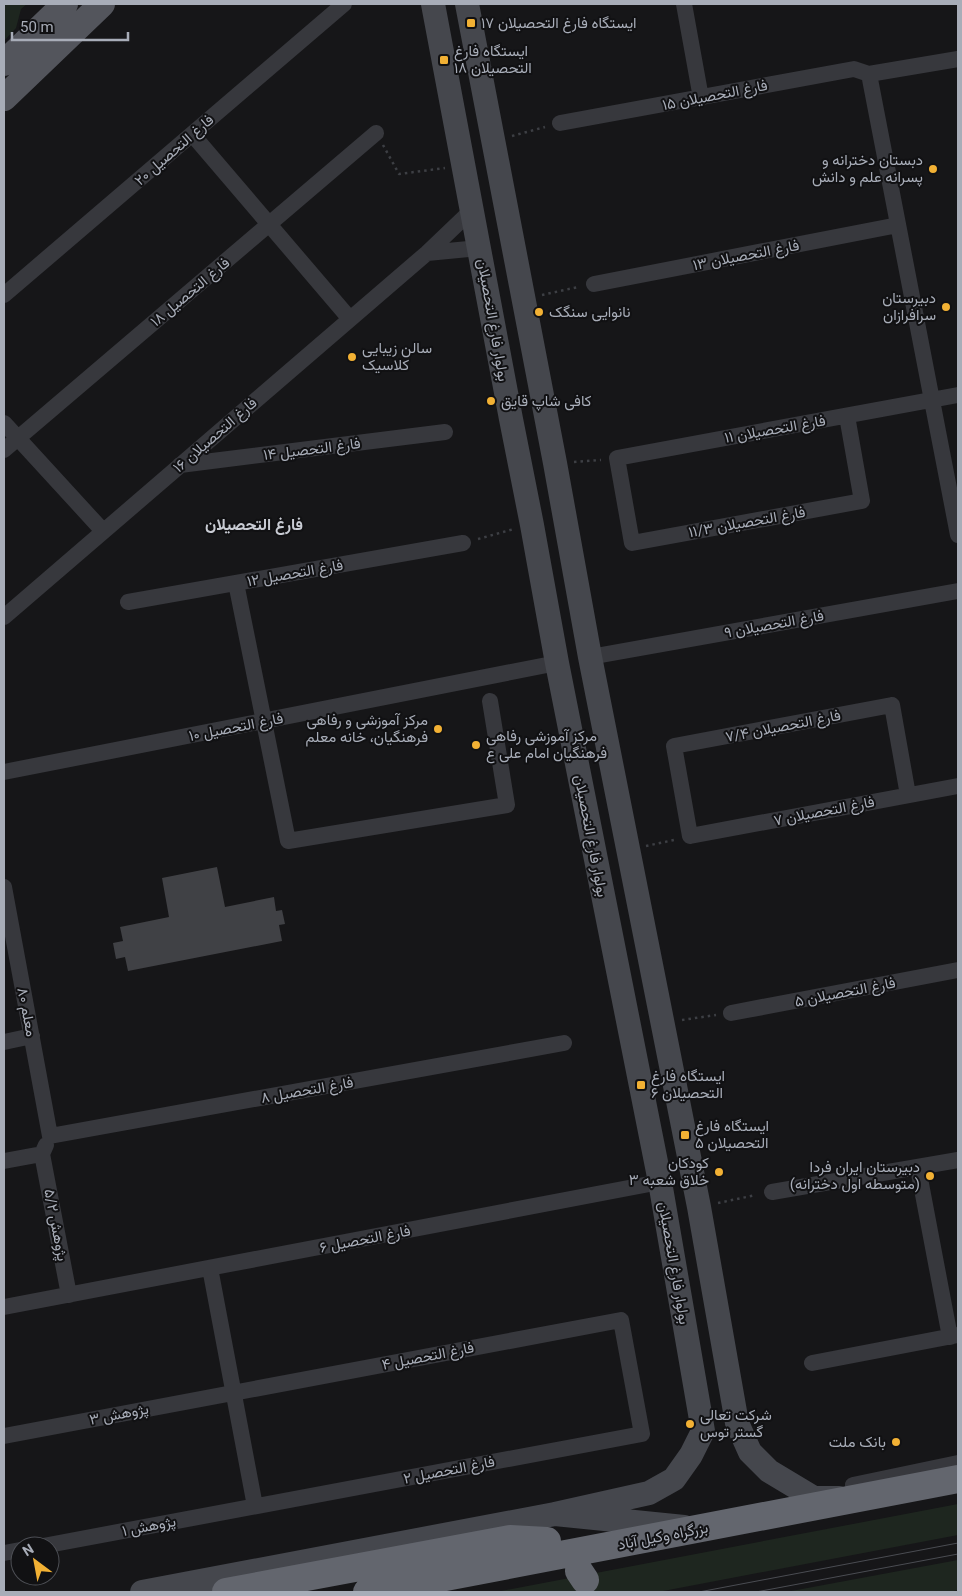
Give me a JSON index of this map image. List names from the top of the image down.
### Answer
{
  "streets": {
    "highway": ["بزرگراه وکیل آباد"],
    "main road": ["بولوار فارغ التحصیلان"],
    "street": [
      "فارغ التحصیلان ۱۵",
      "فارغ التحصیل ۲۰",
      "فارغ التحصیلان ۱۳",
      "فارغ التحصیل ۱۸",
      "فارغ التحصیلان ۱۱",
      "فارغ التحصیلان ۱۶",
      "فارغ التحصیل ۱۴",
      "فارغ التحصیلان ۱۱/۳",
      "فارغ التحصیل ۱۲",
      "فارغ التحصیلان ۹",
      "فارغ التحصیلان ۷/۴",
      "فارغ التحصیل ۱۰",
      "فارغ التحصیلان ۷",
      "فارغ التحصیلان ۵",
      "معلم ۸۰",
      "فارغ التحصیل ۸",
      "پژوهش ۵/۲",
      "فارغ التحصیل ۶",
      "فارغ التحصیل ۴",
      "پژوهش ۳",
      "فارغ التحصیل ۲",
      "پژوهش ۱"
    ]
  },
  "crossings": [
    ["بولوار فارغ التحصیلان", "فارغ التحصیلان ۱۶"],
    ["بولوار فارغ التحصیلان", "فارغ التحصیل ۱۰"],
    ["بولوار فارغ التحصیلان", "فارغ التحصیل ۶"],
    ["فارغ التحصیلان ۱۱", "فارغ التحصیلان ۱۱/۳"],
    ["فارغ التحصیلان ۱۶", "فارغ التحصیل ۱۴"],
    ["فارغ التحصیلان ۷/۴", "فارغ التحصیلان ۷"],
    ["معلم ۸۰", "فارغ التحصیل ۸"],
    ["پژوهش ۵/۲", "فارغ التحصیل ۶"],
    ["فارغ التحصیل ۴", "پژوهش ۳"],
    ["فارغ التحصیل ۴", "فارغ التحصیل ۲"],
    ["فارغ التحصیل ۲", "پژوهش ۱"]
  ],
  "districts": ["فارغ التحصیلان"],
  "places": {
    "transit": [
      "ایستگاه فارغ التحصیلان ۱۷",
      "ایستگاه فارغ التحصیلان ۱۸",
      "ایستگاه فارغ التحصیلان ۶",
      "ایستگاه فارغ التحصیلان ۵"
    ],
    "other": [
      "دبستان دخترانه و پسرانه علم و دانش",
      "دبیرستان سرافرازان",
      "نانوایی سنگک",
      "سالن زیبایی کلاسیک",
      "کافی شاپ قایق",
      "مرکز آموزشی و رفاهی فرهنگیان، خانه معلم",
      "مرکز آموزشی رفاهی فرهنگیان امام علی ع",
      "کودکان خلاق شعبه ۳",
      "دبیرستان ایران فردا (متوسطه اول دخترانه)",
      "شرکت تعالی گستر توس",
      "بانک ملت"
    ]
  },
  "scale_bar": "50 m",
  "north": "top left"
}
